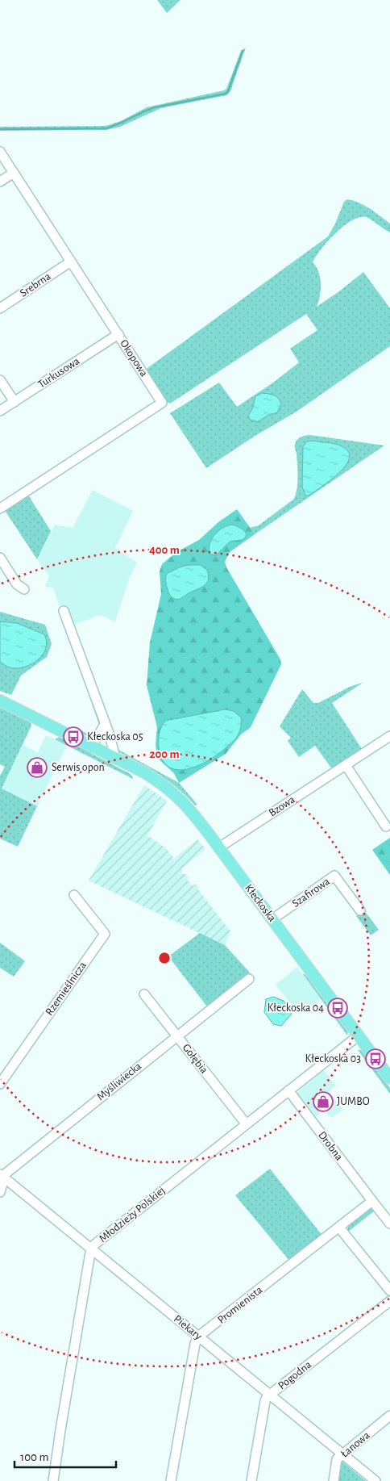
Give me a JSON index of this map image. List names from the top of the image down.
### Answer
{
  "streets": {
    "main road": ["Kłeckoska"],
    "street": [
      "Srebrna",
      "Okopowa",
      "Turkusowa",
      "Bzowa",
      "Szafirowa",
      "Rzemieślnicza",
      "Gołębia",
      "Myśliwiecka",
      "Drobna",
      "Młodzieży Polskiej",
      "Promienista",
      "Piekary",
      "Pogodna",
      "Łanowa"
    ]
  },
  "crossings": [
    ["Srebrna", "Okopowa"],
    ["Okopowa", "Turkusowa"],
    ["Bzowa", "Kłeckoska"],
    ["Szafirowa", "Kłeckoska"],
    ["Kłeckoska", "Młodzieży Polskiej"],
    ["Gołębia", "Myśliwiecka"],
    ["Gołębia", "Młodzieży Polskiej"],
    ["Myśliwiecka", "Piekary"],
    ["Drobna", "Młodzieży Polskiej"],
    ["Młodzieży Polskiej", "Piekary"],
    ["Promienista", "Piekary"],
    ["Piekary", "Pogodna"],
    ["Piekary", "Łanowa"]
  ],
  "places": {
    "bus stop": ["Kłeckoska 05", "Kłeckoska 04", "Kłeckoska 03"],
    "shop": ["Serwis opon", "JUMBO"]
  },
  "scale_bar": "100 m",
  "rings": ["400 m", "200 m"]
}
